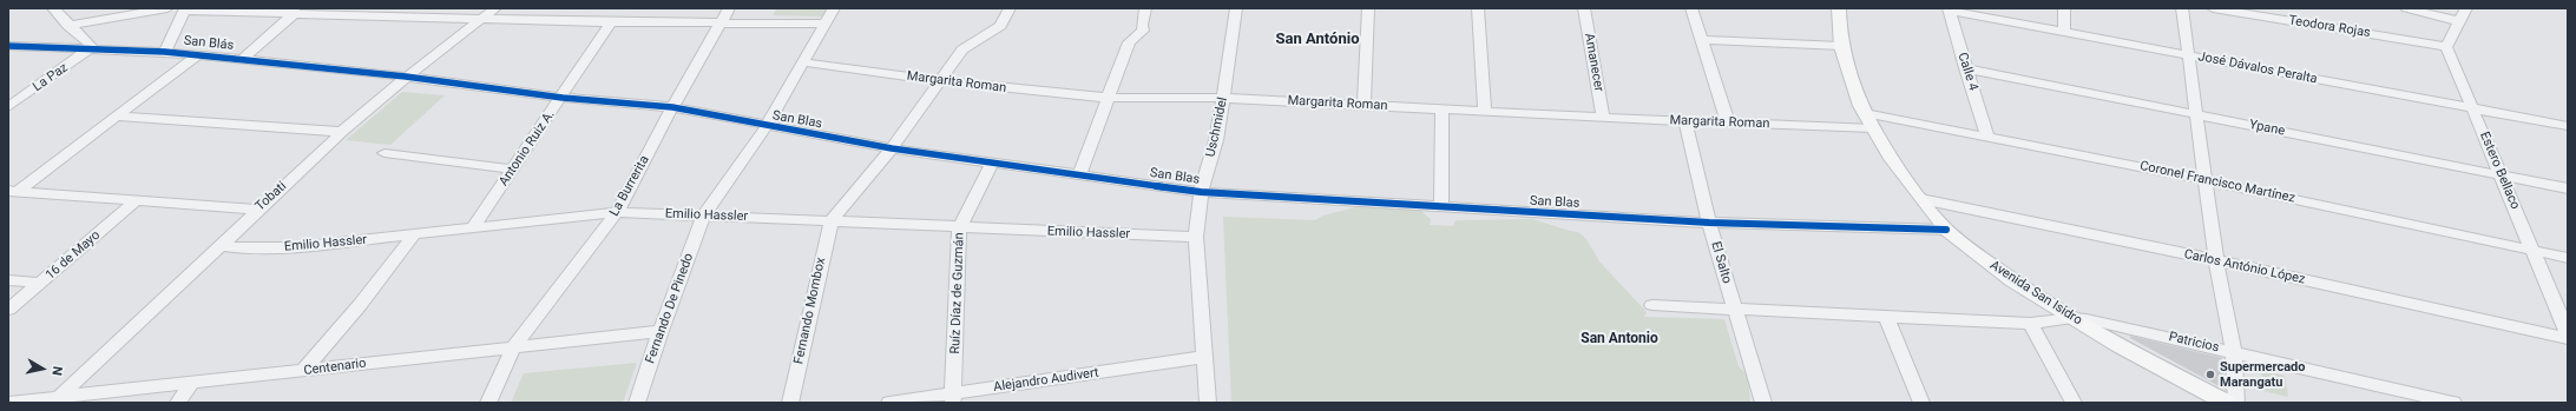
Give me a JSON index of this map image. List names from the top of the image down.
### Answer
{
  "streets": {
    "main road": ["Avenida San Isidro"],
    "street": [
      "Teodora Rojas",
      "San Blás",
      "Amanecer",
      "José Dávalos Peralta",
      "Calle 4",
      "La Paz",
      "Margarita Roman",
      "San Blas",
      "Uschmidel",
      "Ypane",
      "Antonio Ruiz A.",
      "Estero Bellaco",
      "Coronel Francisco Martínez",
      "La Burrerita",
      "Tobati",
      "Emilio Hassler",
      "16 de Mayo",
      "El Salto",
      "Carlos António López",
      "Ruíz Díaz de Guzmán",
      "Fernando De Pinedo",
      "Fernando Mombox",
      "Patricios",
      "Centenario",
      "Alejandro Audivert"
    ]
  },
  "crossings": [
    ["Teodora Rojas", "Estero Bellaco"],
    ["San Blás", "La Paz"],
    ["San Blás", "San Blas"],
    ["San Blás", "Tobati"],
    ["Amanecer", "Margarita Roman"],
    ["José Dávalos Peralta", "Calle 4"],
    ["José Dávalos Peralta", "Estero Bellaco"],
    ["Calle 4", "Ypane"],
    ["Calle 4", "Coronel Francisco Martínez"],
    ["Margarita Roman", "Uschmidel"],
    ["Margarita Roman", "El Salto"],
    ["Margarita Roman", "Avenida San Isidro"],
    ["Margarita Roman", "Fernando De Pinedo"],
    ["San Blas", "Uschmidel"],
    ["San Blas", "Antonio Ruiz A."],
    ["San Blas", "La Burrerita"],
    ["San Blas", "Tobati"],
    ["San Blas", "El Salto"],
    ["San Blas", "Ruíz Díaz de Guzmán"],
    ["San Blas", "Avenida San Isidro"],
    ["San Blas", "Fernando De Pinedo"],
    ["Uschmidel", "Emilio Hassler"],
    ["Uschmidel", "Alejandro Audivert"],
    ["Ypane", "Estero Bellaco"],
    ["Antonio Ruiz A.", "Emilio Hassler"],
    ["Estero Bellaco", "Coronel Francisco Martínez"],
    ["Coronel Francisco Martínez", "Avenida San Isidro"],
    ["La Burrerita", "Emilio Hassler"],
    ["La Burrerita", "Centenario"],
    ["Tobati", "Emilio Hassler"],
    ["Tobati", "Centenario"],
    ["Emilio Hassler", "Ruíz Díaz de Guzmán"],
    ["Emilio Hassler", "Fernando De Pinedo"],
    ["Emilio Hassler", "Fernando Mombox"],
    ["El Salto", "Patricios"],
    ["Carlos António López", "Avenida San Isidro"],
    ["Ruíz Díaz de Guzmán", "Alejandro Audivert"],
    ["Avenida San Isidro", "Patricios"],
    ["Fernando De Pinedo", "Centenario"]
  ],
  "districts": ["San António", "San Antonio"],
  "places": ["Supermercado Marangatu"],
  "north": "right"
}
